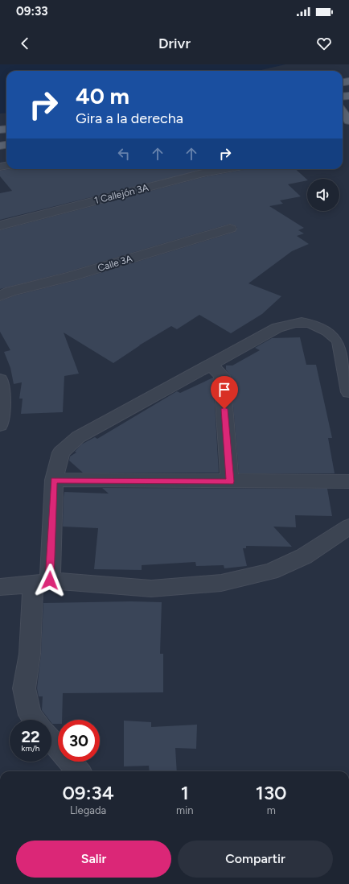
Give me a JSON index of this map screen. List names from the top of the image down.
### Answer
{
  "streets": {
    "street": ["1 Callejón 3A", "Calle 3A"]
  },
  "page": {
    "status": "09:33",
    "header": "Drivr",
    "turn": ["40 m", "Gira a la derecha"],
    "speed": "22 km/h",
    "limit": "30",
    "eta": [
      "09:34",
      "Llegada",
      "1",
      "min",
      "130",
      "m"
    ],
    "buttons": ["Salir", "Compartir"]
  }
}
